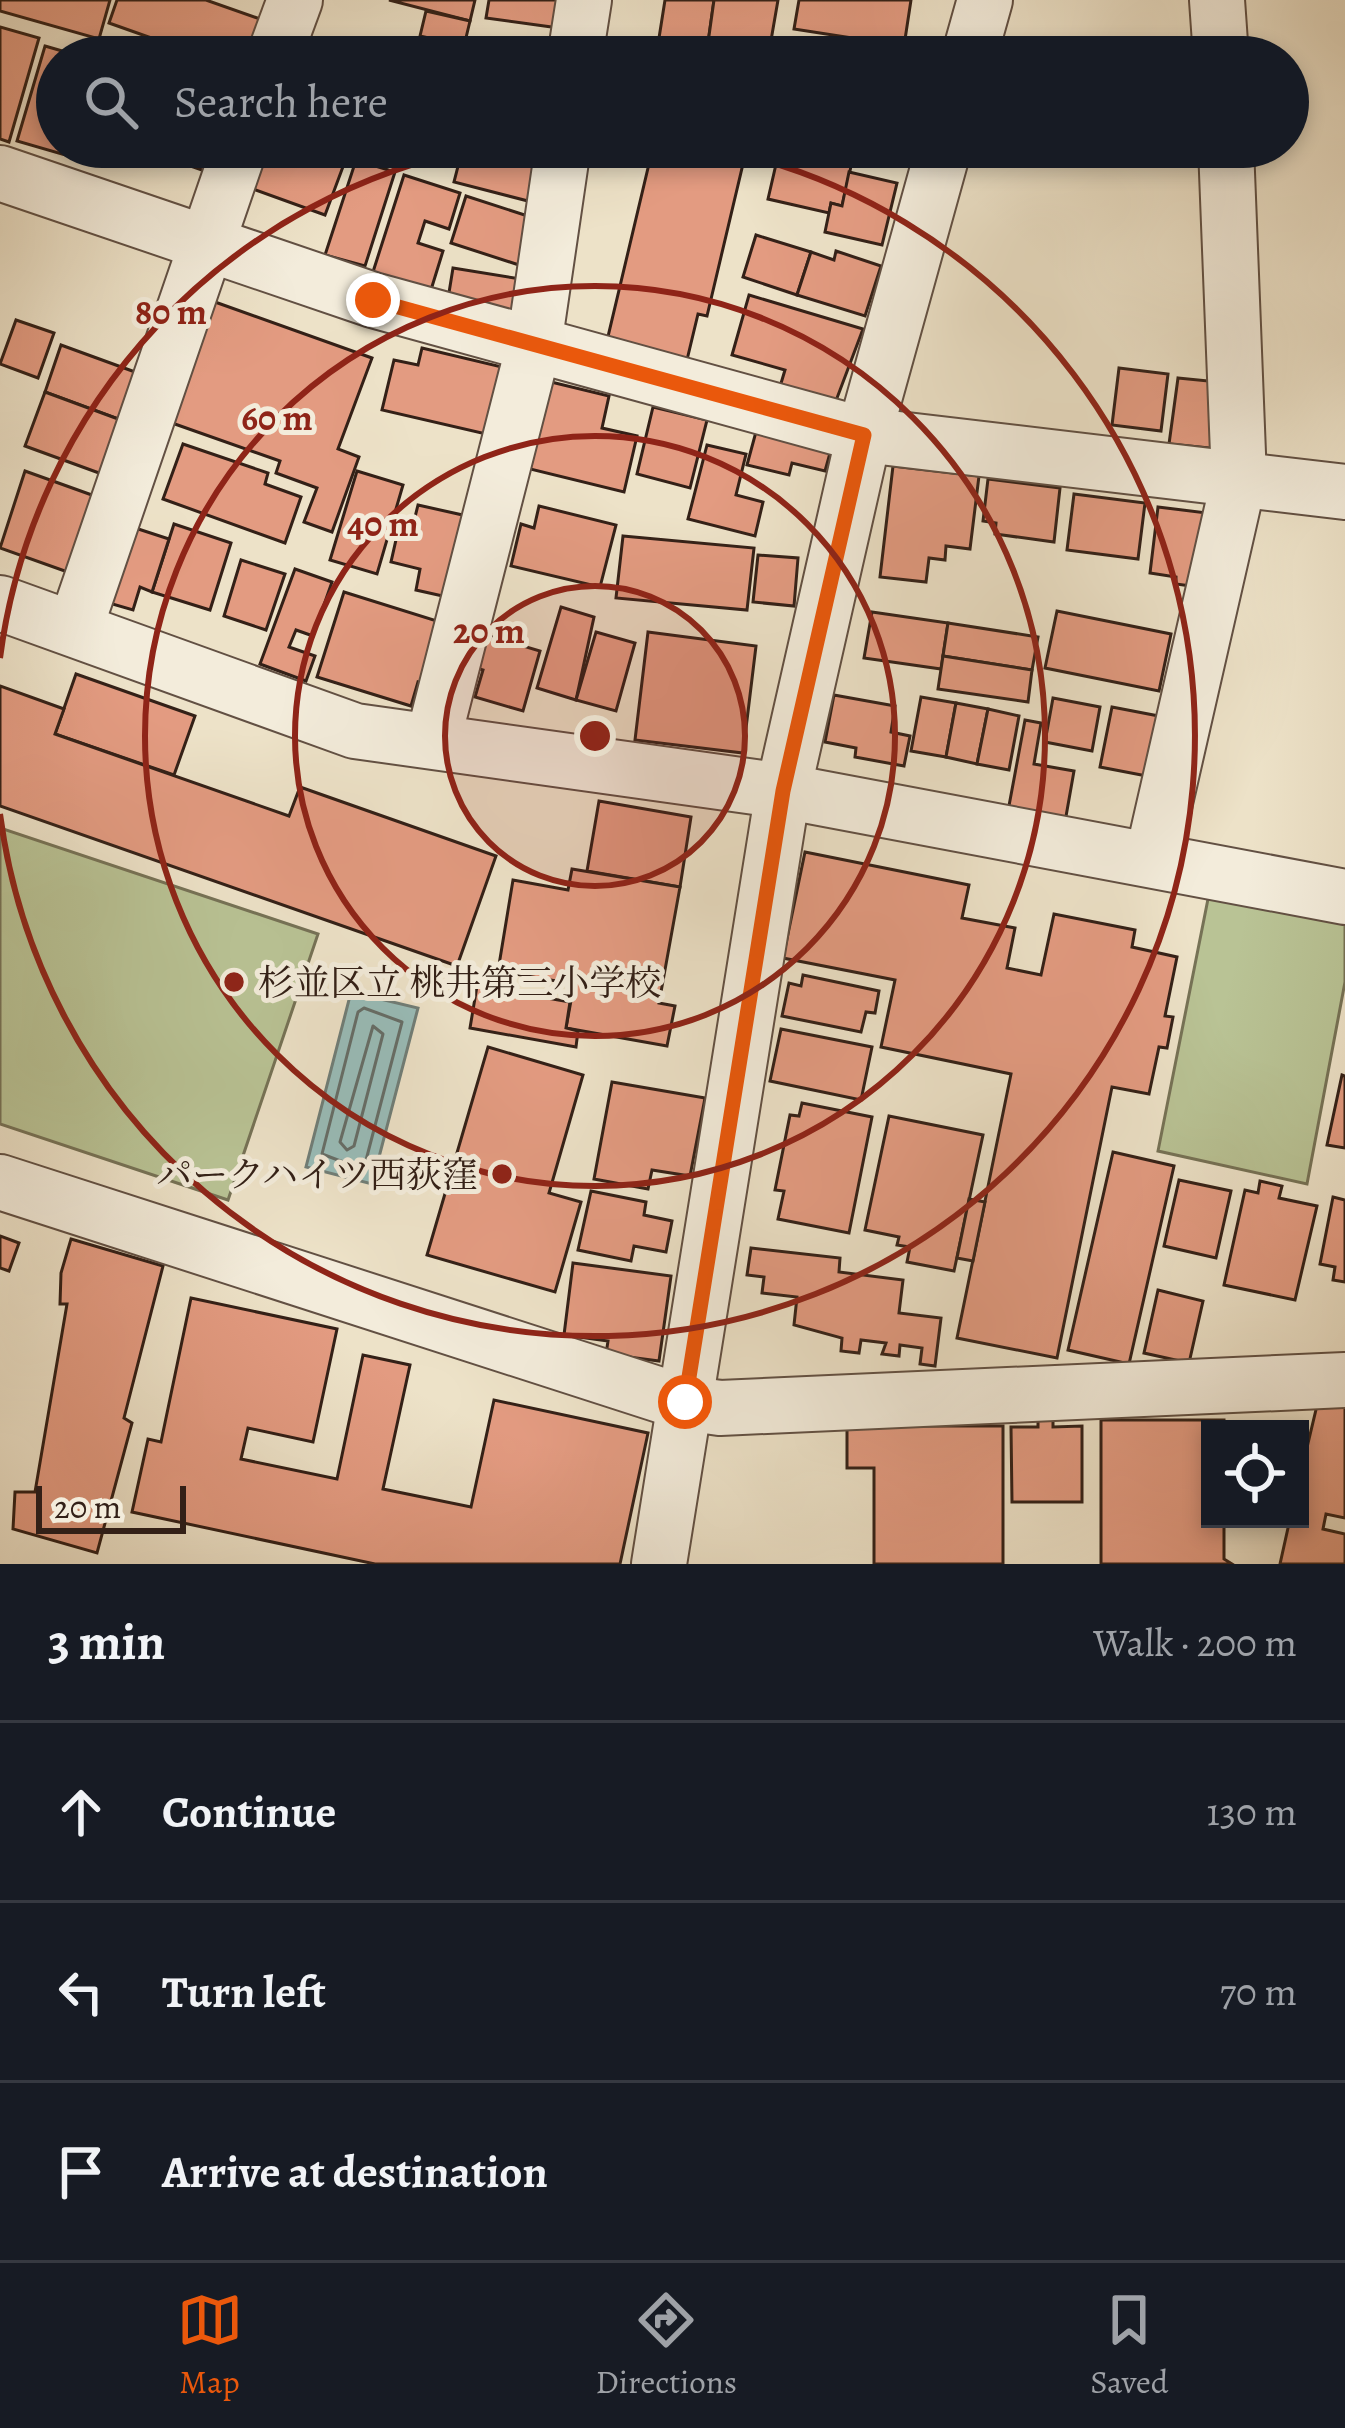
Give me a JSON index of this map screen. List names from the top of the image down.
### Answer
{
  "places": ["杉並区立 桃井第三小学校", "パークハイツ西荻窪"],
  "scale_bar": "20 m",
  "page": {
    "search": "Search here",
    "scale": "20 m",
    "heading": ["3 min", "Walk · 200 m"],
    "list": [
      ["Continue", "130 m"],
      ["Turn left", "70 m"],
      "Arrive at destination"
    ],
    "nav": ["Map", "Directions", "Saved"]
  },
  "rings": [
    "80 m",
    "60 m",
    "40 m",
    "20 m"
  ]
}
